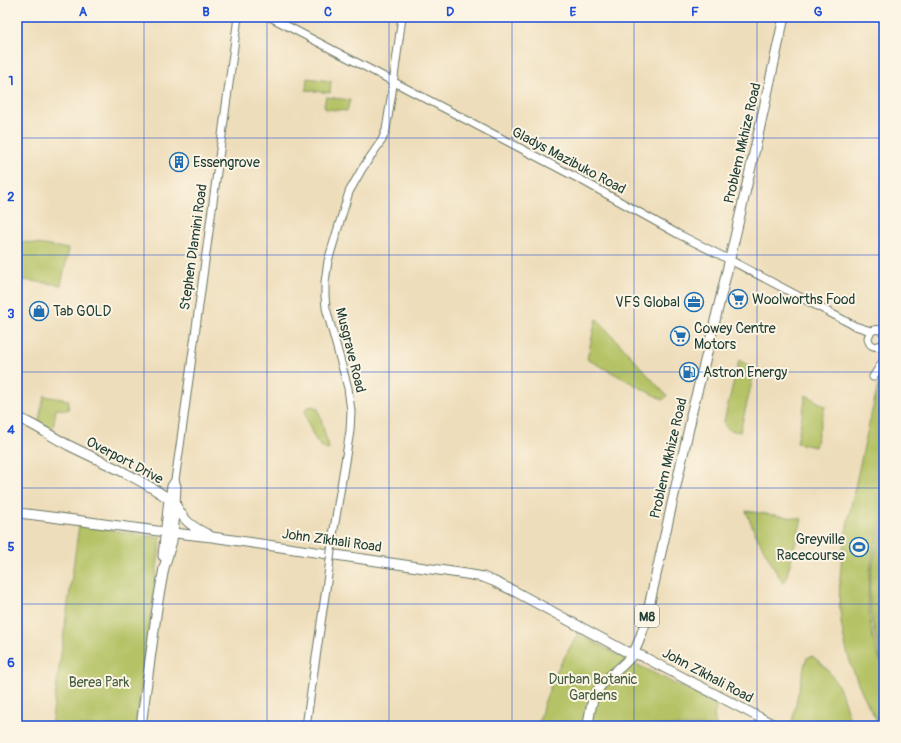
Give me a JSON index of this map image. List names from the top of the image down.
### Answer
{
  "streets": {
    "main road": [
      "Problem Mkhize Road",
      "Stephen Dlamini Road",
      "Overport Drive",
      "John Zikhali Road",
      "M8"
    ],
    "street": ["Gladys Mazibuko Road", "Musgrave Road"]
  },
  "crossings": [
    ["Problem Mkhize Road", "Gladys Mazibuko Road"],
    ["Problem Mkhize Road", "John Zikhali Road"],
    ["Gladys Mazibuko Road", "Musgrave Road"],
    ["Stephen Dlamini Road", "Overport Drive"],
    ["Stephen Dlamini Road", "John Zikhali Road"],
    ["Overport Drive", "John Zikhali Road"]
  ],
  "parks": ["Durban Botanic Gardens", "Berea Park"],
  "places": {
    "building": ["Essengrove"],
    "supermarket": ["Woolworths Food", "Cowey Centre Motors"],
    "office": ["VFS Global"],
    "shop": ["Tab GOLD"],
    "fuel station": ["Astron Energy"],
    "sports": ["Greyville Racecourse"]
  },
  "grid": {
    "columns": [
      "A",
      "B",
      "C",
      "D",
      "E",
      "F",
      "G"
    ],
    "rows": [
      "1",
      "2",
      "3",
      "4",
      "5",
      "6"
    ]
  }
}
